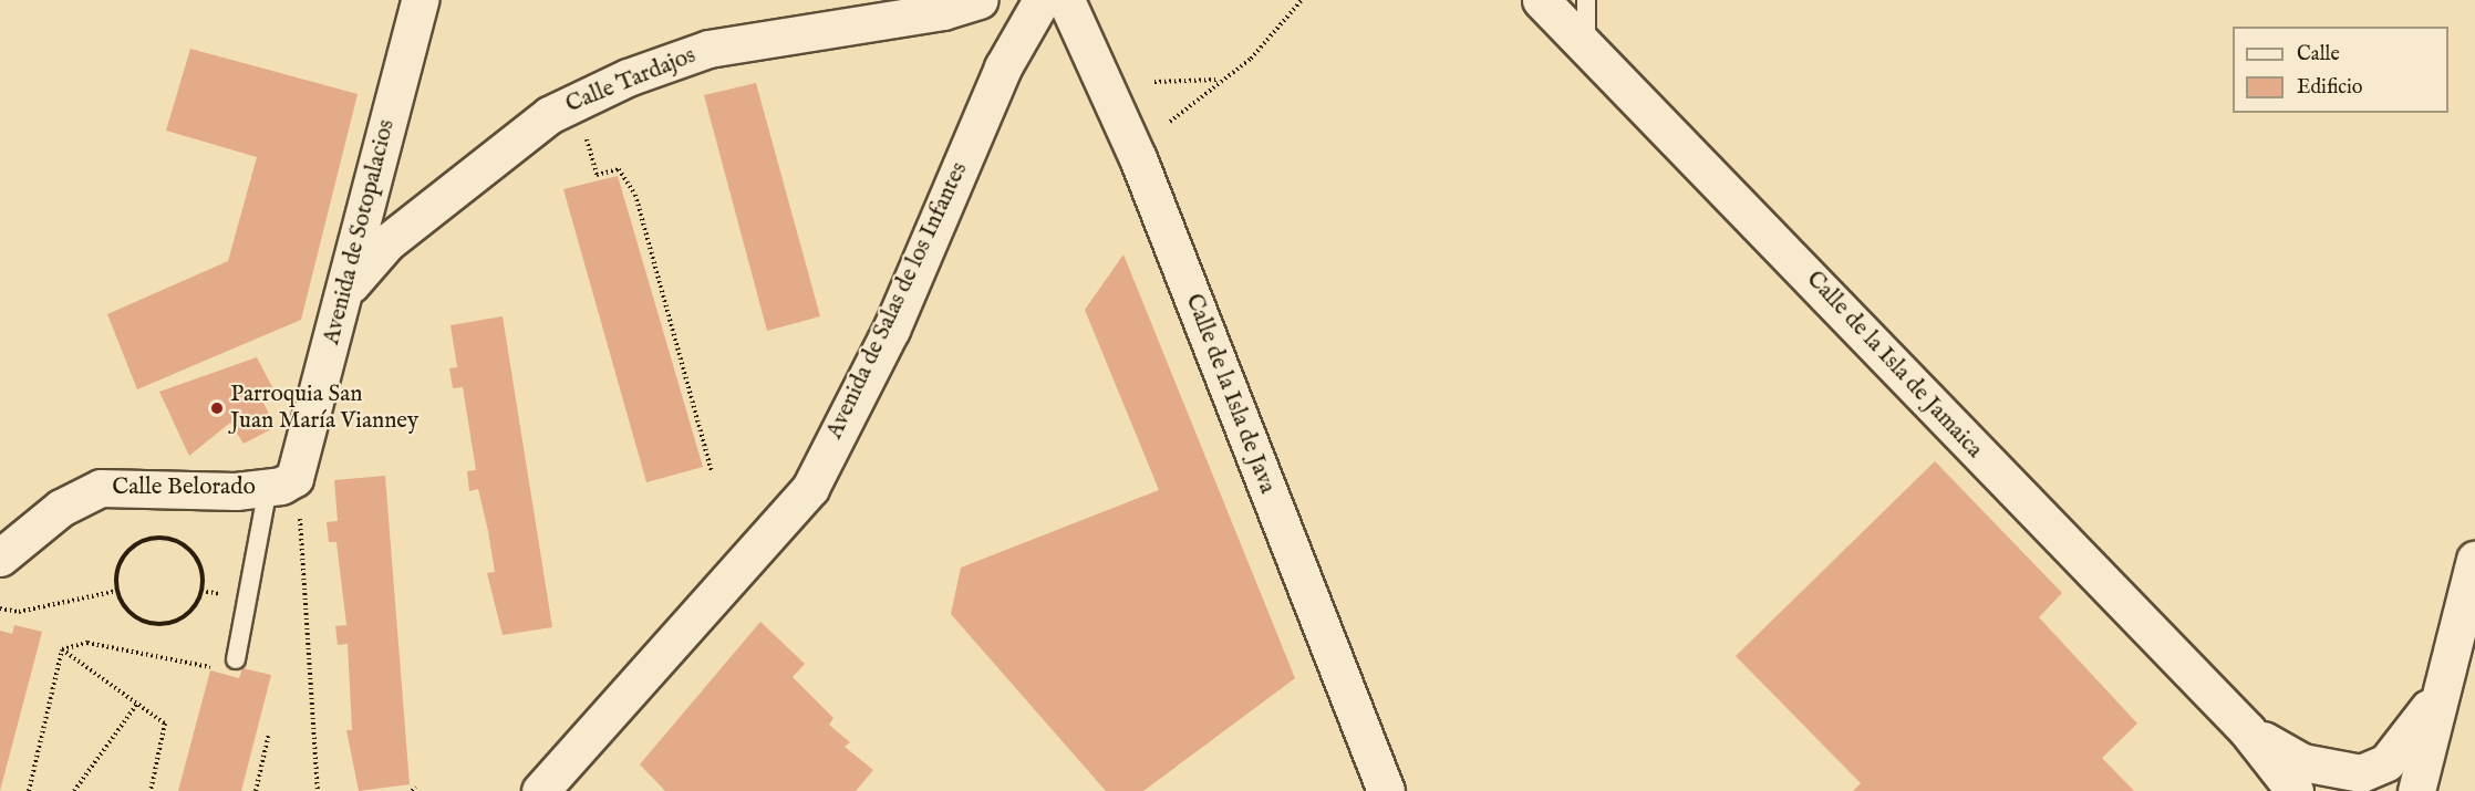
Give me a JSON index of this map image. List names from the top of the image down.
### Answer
{
  "streets": {
    "street": [
      "Calle Tardajos",
      "Avenida de Sotopalacios",
      "Avenida de Salas de los Infantes",
      "Calle de la Isla de Jamaica",
      "Calle de la Isla de Java",
      "Calle Belorado"
    ]
  },
  "crossings": [
    ["Calle Tardajos", "Avenida de Sotopalacios"],
    ["Avenida de Sotopalacios", "Calle Belorado"]
  ],
  "places": ["Parroquia San Juan María Vianney"],
  "legend": ["Calle", "Edificio"]
}
